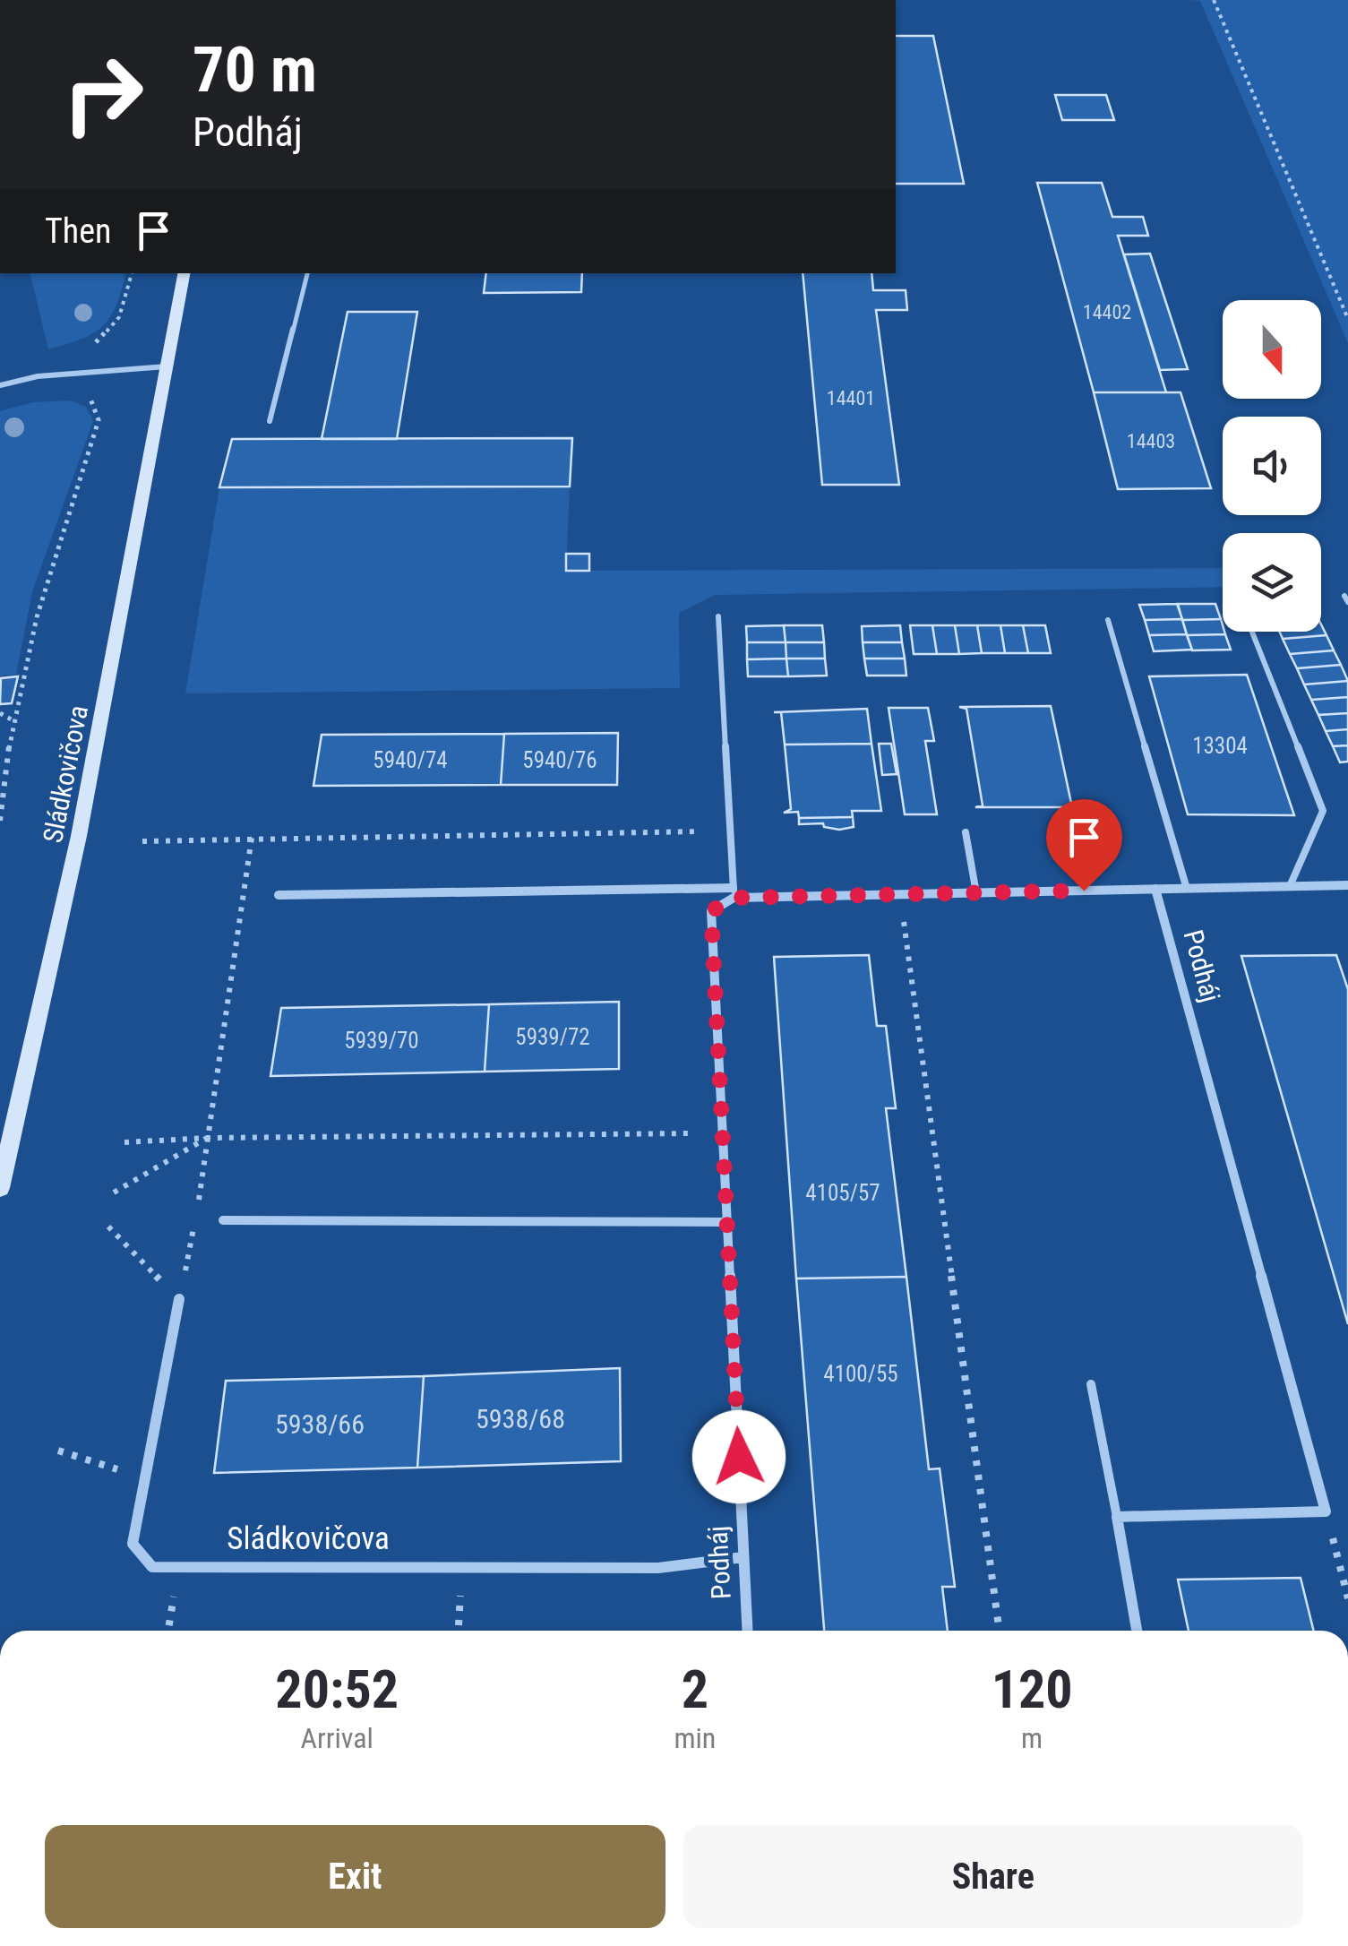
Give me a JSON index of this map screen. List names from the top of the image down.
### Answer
{
  "streets": {
    "main road": ["Sládkovičova"],
    "street": ["Podháj"]
  },
  "crossings": [
    ["Sládkovičova", "Podháj"]
  ],
  "house_numbers": [
    "14402",
    "14401",
    "14403",
    "13304",
    "5940/74",
    "5940/76",
    "5939/72",
    "5939/70",
    "4105/57",
    "4100/55",
    "5938/68",
    "5938/66"
  ],
  "north": "bottom",
  "page": {
    "turn": ["70 m", "Podháj"],
    "then": "Then",
    "eta": [
      "20:52",
      "Arrival",
      "2",
      "min",
      "120",
      "m"
    ],
    "buttons": ["Exit", "Share"]
  }
}
